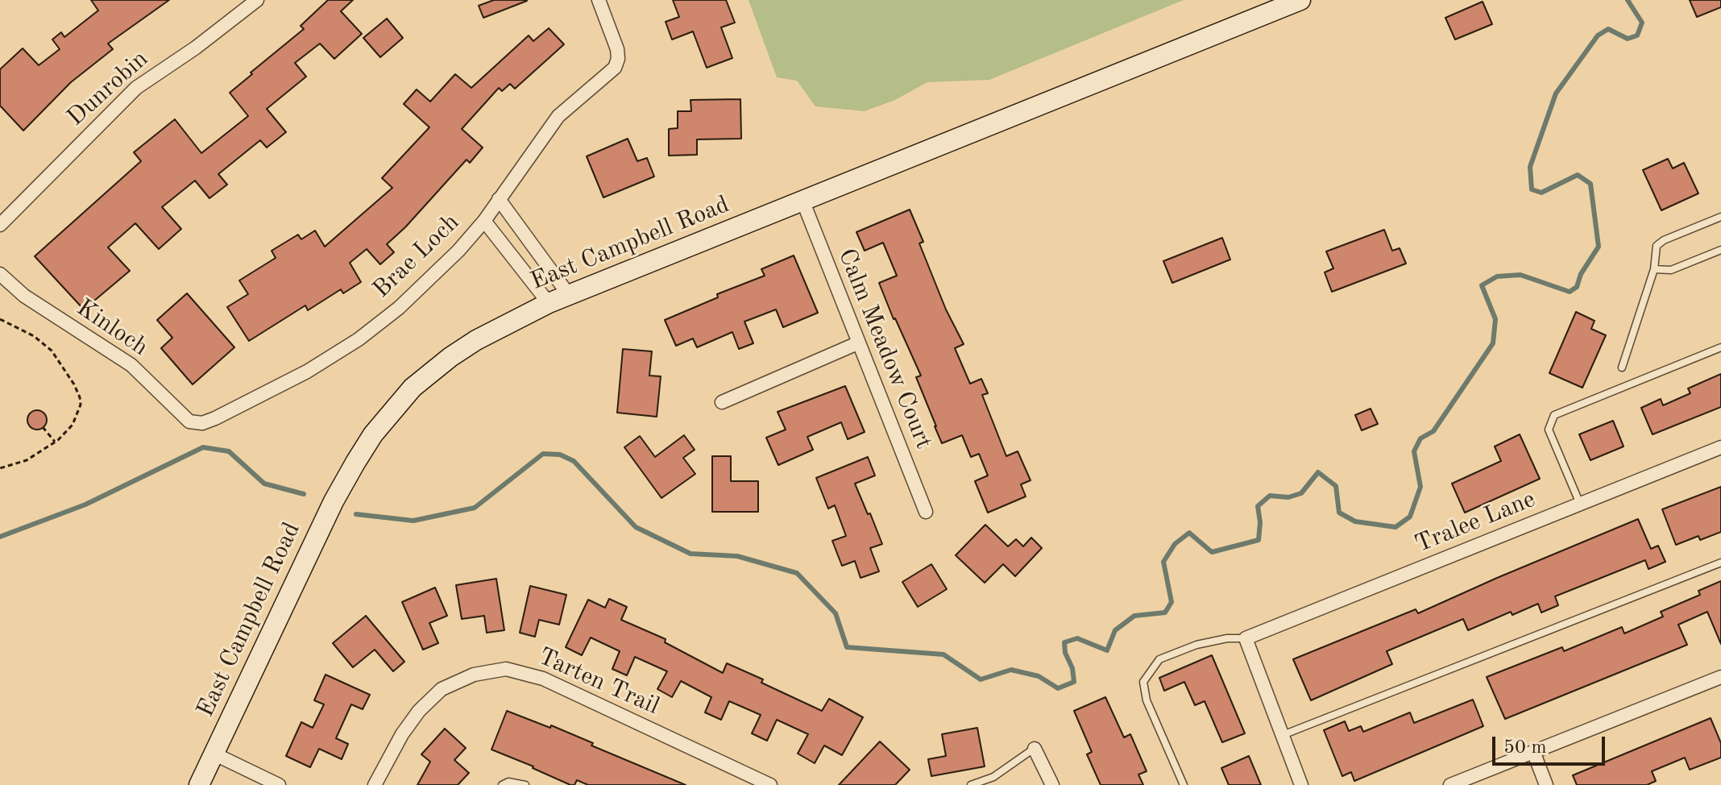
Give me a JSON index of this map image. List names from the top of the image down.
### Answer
{
  "streets": {
    "main road": ["East Campbell Road"],
    "street": [
      "Dunrobin",
      "Brae Loch",
      "Kinloch",
      "Calm Meadow Court",
      "Tralee Lane",
      "Tarten Trail"
    ]
  },
  "crossings": [
    ["East Campbell Road", "Calm Meadow Court"],
    ["Brae Loch", "Kinloch"]
  ],
  "scale_bar": "50 m"
}
